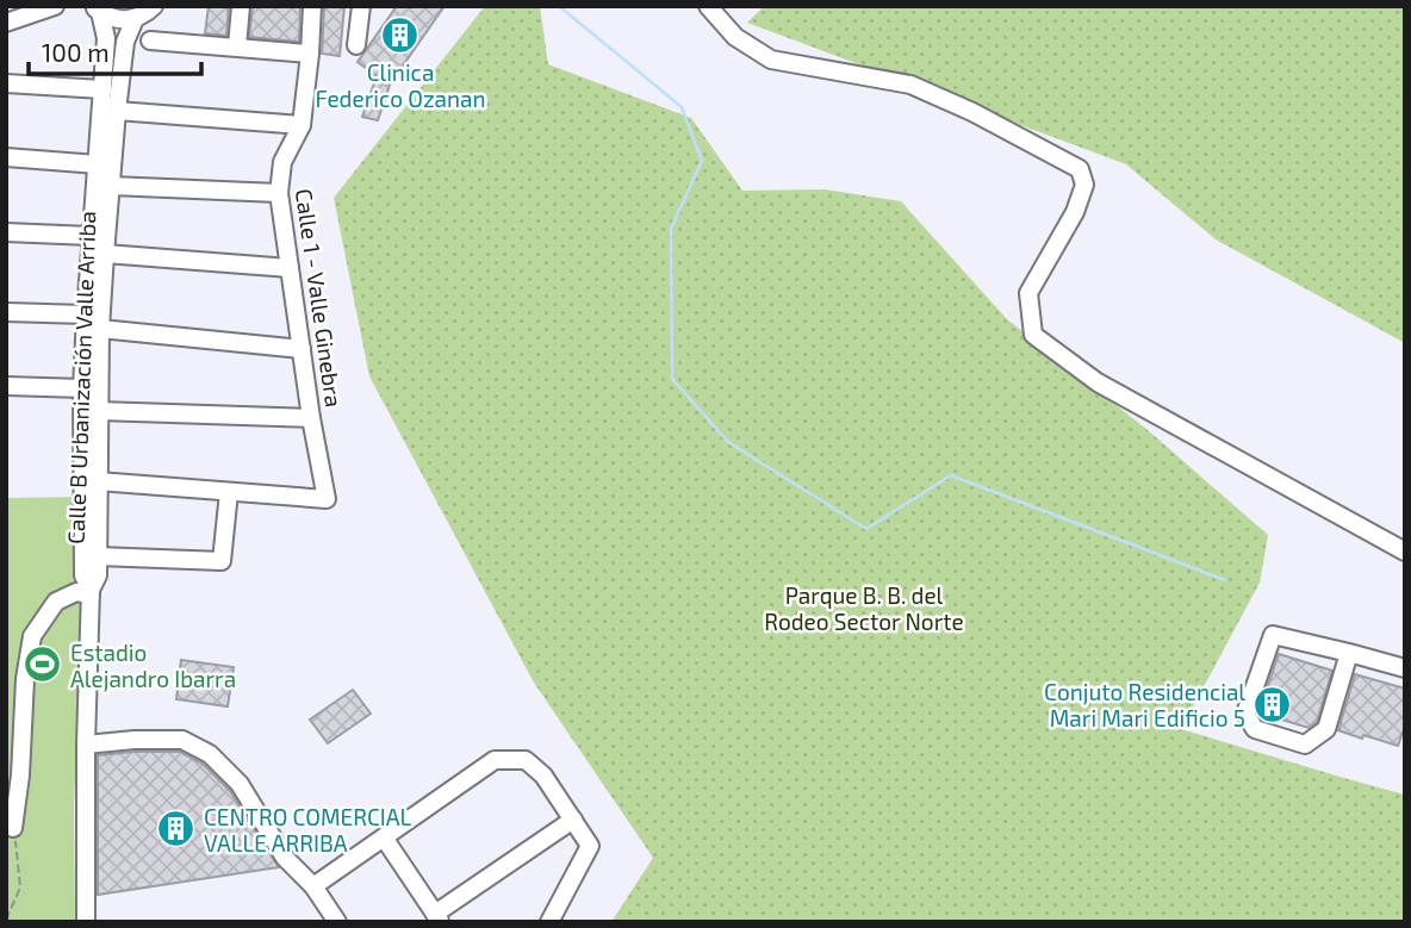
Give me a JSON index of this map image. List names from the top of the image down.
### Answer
{
  "streets": {
    "street": ["Calle 1 - Valle Ginebra", "Calle B Urbanización Valle Arriba"]
  },
  "parks": ["Parque B. B. del Rodeo Sector Norte"],
  "places": {
    "building": ["Clinica Federico Ozanan", "Conjuto Residencial Mari Mari Edificio 5", "CENTRO COMERCIAL VALLE ARRIBA"],
    "sports": ["Estadio Alejandro Ibarra"]
  },
  "scale_bar": "100 m"
}
